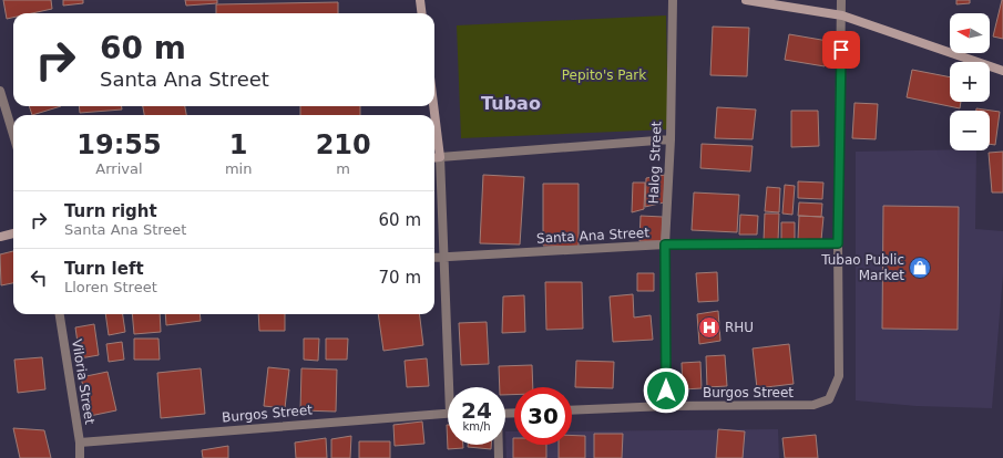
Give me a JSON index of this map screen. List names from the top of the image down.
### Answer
{
  "streets": {
    "street": [
      "Halog Street",
      "Santa Ana Street",
      "Viloria Street",
      "Burgos Street"
    ]
  },
  "crossings": [
    ["Halog Street", "Santa Ana Street"],
    ["Halog Street", "Burgos Street"],
    ["Santa Ana Street", "Burgos Street"],
    ["Viloria Street", "Burgos Street"]
  ],
  "districts": ["Tubao"],
  "parks": ["Pepito's Park"],
  "places": {
    "shop": ["Tubao Public Market"],
    "hospital": ["RHU"]
  },
  "north": "left",
  "page": {
    "map_buttons": ["+", "−"],
    "turn": ["60 m", "Santa Ana Street"],
    "eta": [
      "19:55",
      "Arrival",
      "1",
      "min",
      "210",
      "m"
    ],
    "list": [
      {
        "name": "Turn right",
        "note": "Santa Ana Street",
        "value": "60 m"
      },
      {
        "name": "Turn left",
        "note": "Lloren Street",
        "value": "70 m"
      }
    ],
    "speed": "24 km/h",
    "limit": "30"
  }
}
